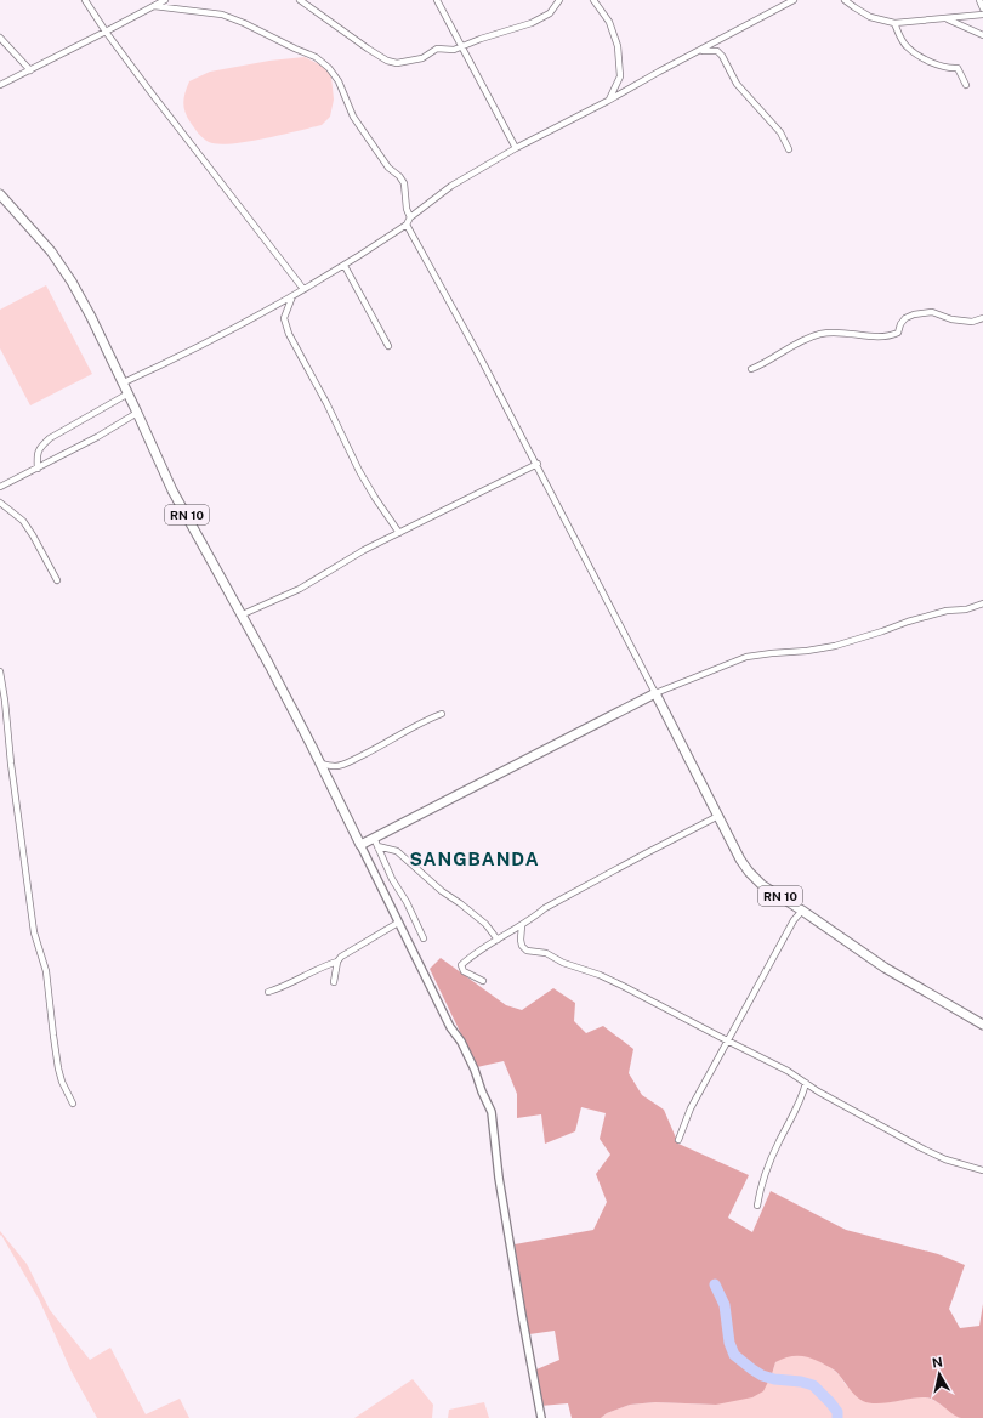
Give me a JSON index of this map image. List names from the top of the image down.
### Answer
{
  "streets": {
    "main road": ["RN 10"]
  },
  "districts": ["SANGBANDA"],
  "north": "top"
}
